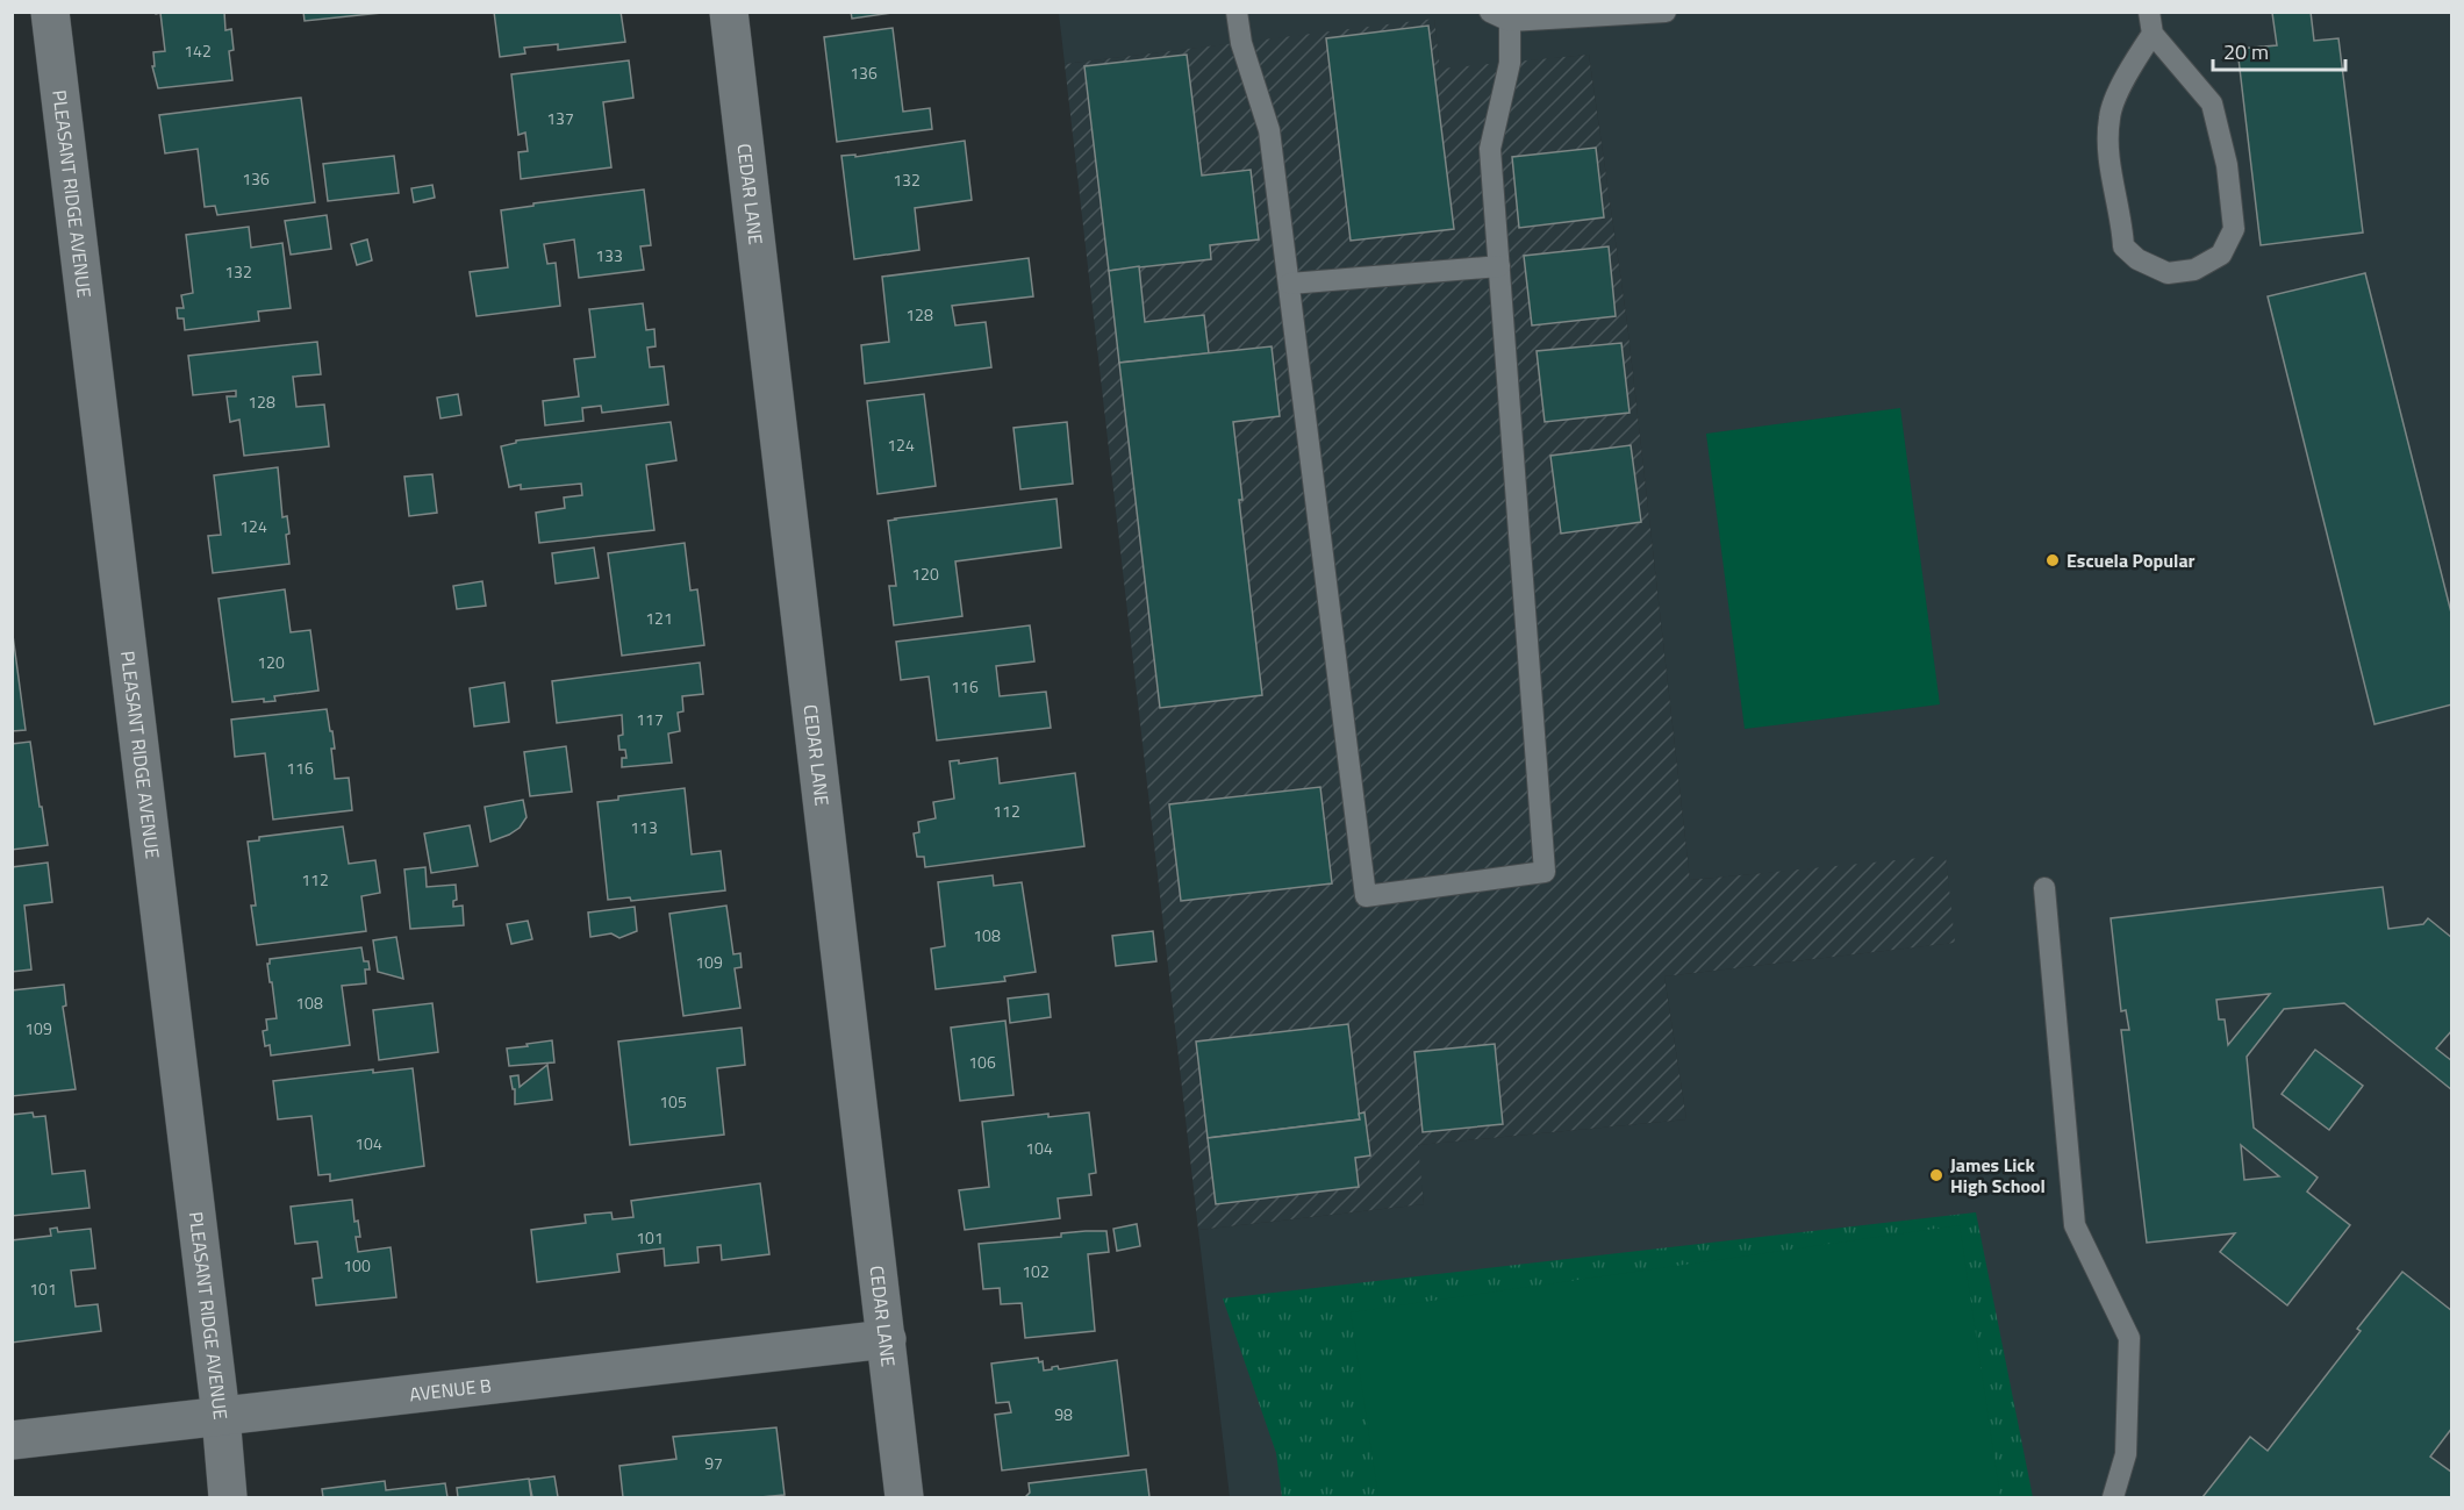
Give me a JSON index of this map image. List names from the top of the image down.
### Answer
{
  "streets": {
    "street": ["PLEASANT RIDGE AVENUE", "CEDAR LANE", "AVENUE B"]
  },
  "crossings": [
    ["PLEASANT RIDGE AVENUE", "AVENUE B"],
    ["CEDAR LANE", "AVENUE B"]
  ],
  "places": ["Escuela Popular", "James Lick High School"],
  "house_numbers": [
    "142",
    "136",
    "137",
    "136",
    "132",
    "133",
    "132",
    "128",
    "128",
    "124",
    "124",
    "120",
    "121",
    "120",
    "116",
    "117",
    "116",
    "112",
    "113",
    "112",
    "108",
    "109",
    "108",
    "109",
    "106",
    "105",
    "104",
    "104",
    "101",
    "100",
    "102",
    "101",
    "98",
    "97"
  ],
  "scale_bar": "20 m"
}
